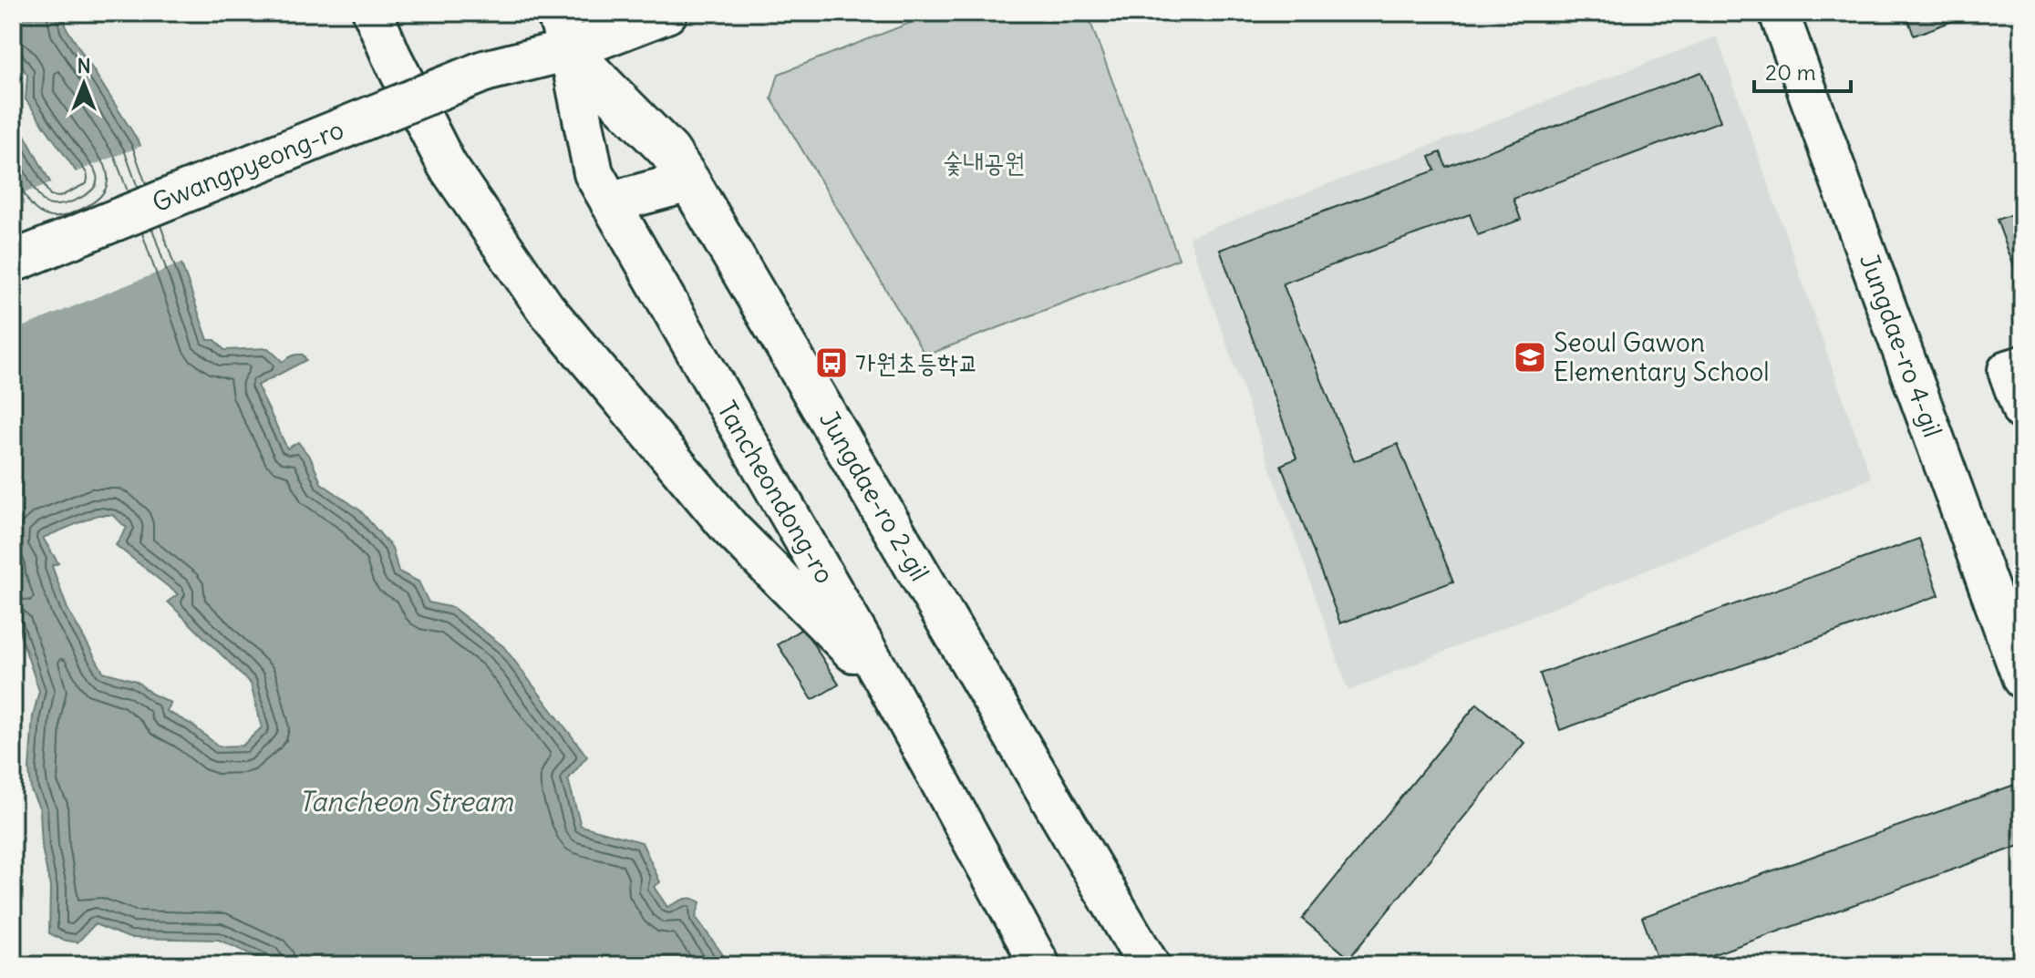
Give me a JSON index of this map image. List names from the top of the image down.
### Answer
{
  "streets": {
    "main road": ["Gwangpyeong-ro", "Jungdae-ro 2-gil"],
    "street": ["Jungdae-ro 4-gil", "Tancheondong-ro"]
  },
  "crossings": [
    ["Gwangpyeong-ro", "Tancheondong-ro"],
    ["Gwangpyeong-ro", "Jungdae-ro 2-gil"],
    ["Tancheondong-ro", "Jungdae-ro 2-gil"]
  ],
  "water": ["Tancheon Stream"],
  "parks": ["숯내공원"],
  "places": {
    "school or university": ["Seoul Gawon Elementary School"],
    "bus stop": ["가원초등학교"]
  },
  "scale_bar": "20 m",
  "north": "top"
}
